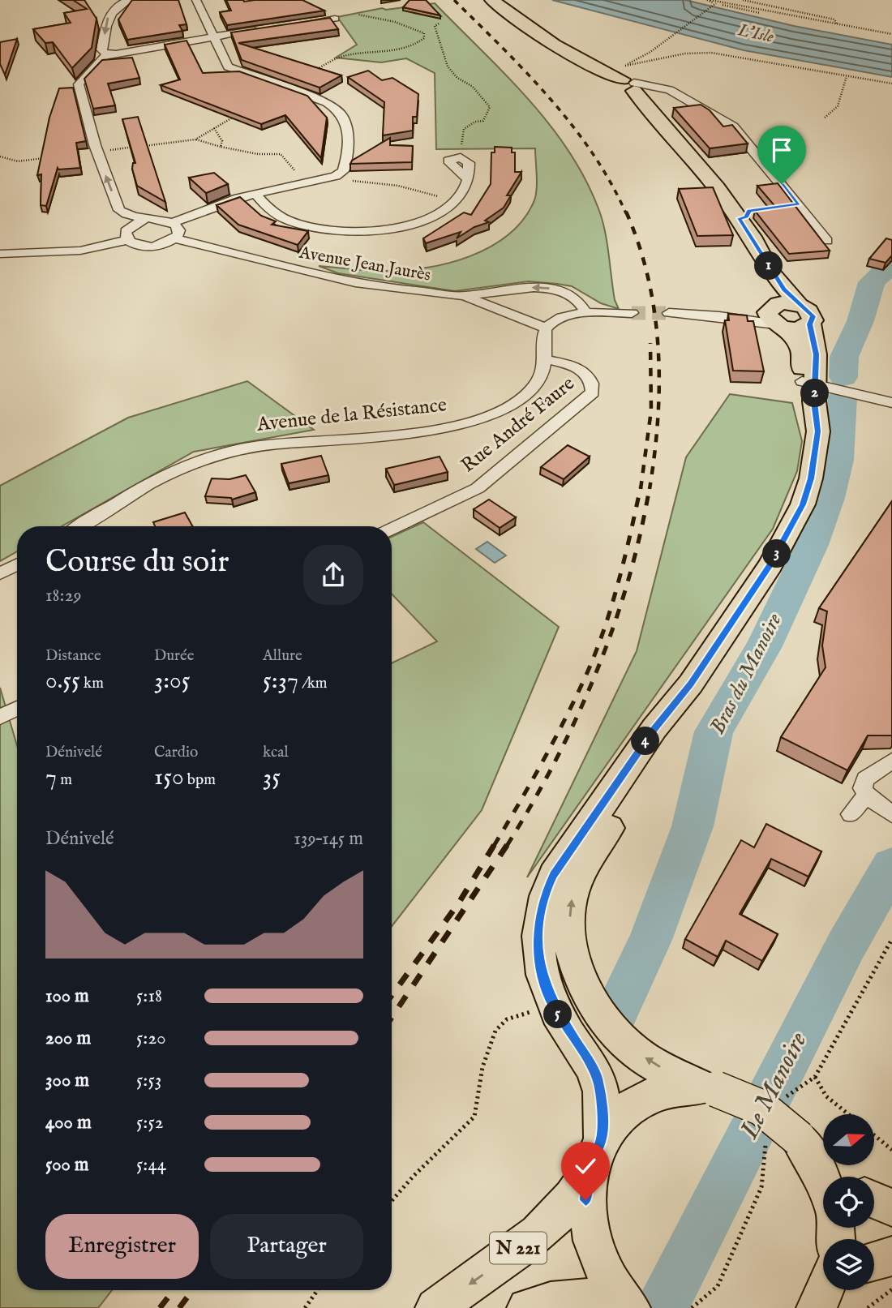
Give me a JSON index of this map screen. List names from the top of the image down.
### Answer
{
  "streets": {
    "main road": ["N 221"],
    "street": ["Avenue Jean Jaurès", "Avenue de la Résistance", "Rue André Faure"]
  },
  "crossings": [
    ["Avenue Jean Jaurès", "Avenue de la Résistance"],
    ["Avenue de la Résistance", "Rue André Faure"]
  ],
  "water": ["L'Isle", "Bras du Manoire", "Le Manoire"],
  "north": "right",
  "page": {
    "pins": [
      "1",
      "2",
      "3",
      "4",
      "5"
    ],
    "heading": ["Course du soir", "18:29"],
    "stats": [
      ["Distance", "0.55 km"],
      ["Durée", "3:05"],
      ["Allure", "5:37 /km"],
      ["Dénivelé", "7 m"],
      ["Cardio", "150 bpm"],
      ["kcal", "35"]
    ],
    "chart": ["Dénivelé", "139–145 m"],
    "list": [
      {
        "name": "100 m",
        "note": "5:18"
      },
      {
        "name": "200 m",
        "note": "5:20"
      },
      {
        "name": "300 m",
        "note": "5:53"
      },
      {
        "name": "400 m",
        "note": "5:52"
      },
      {
        "name": "500 m",
        "note": "5:44"
      }
    ],
    "buttons": ["Enregistrer", "Partager"]
  }
}
